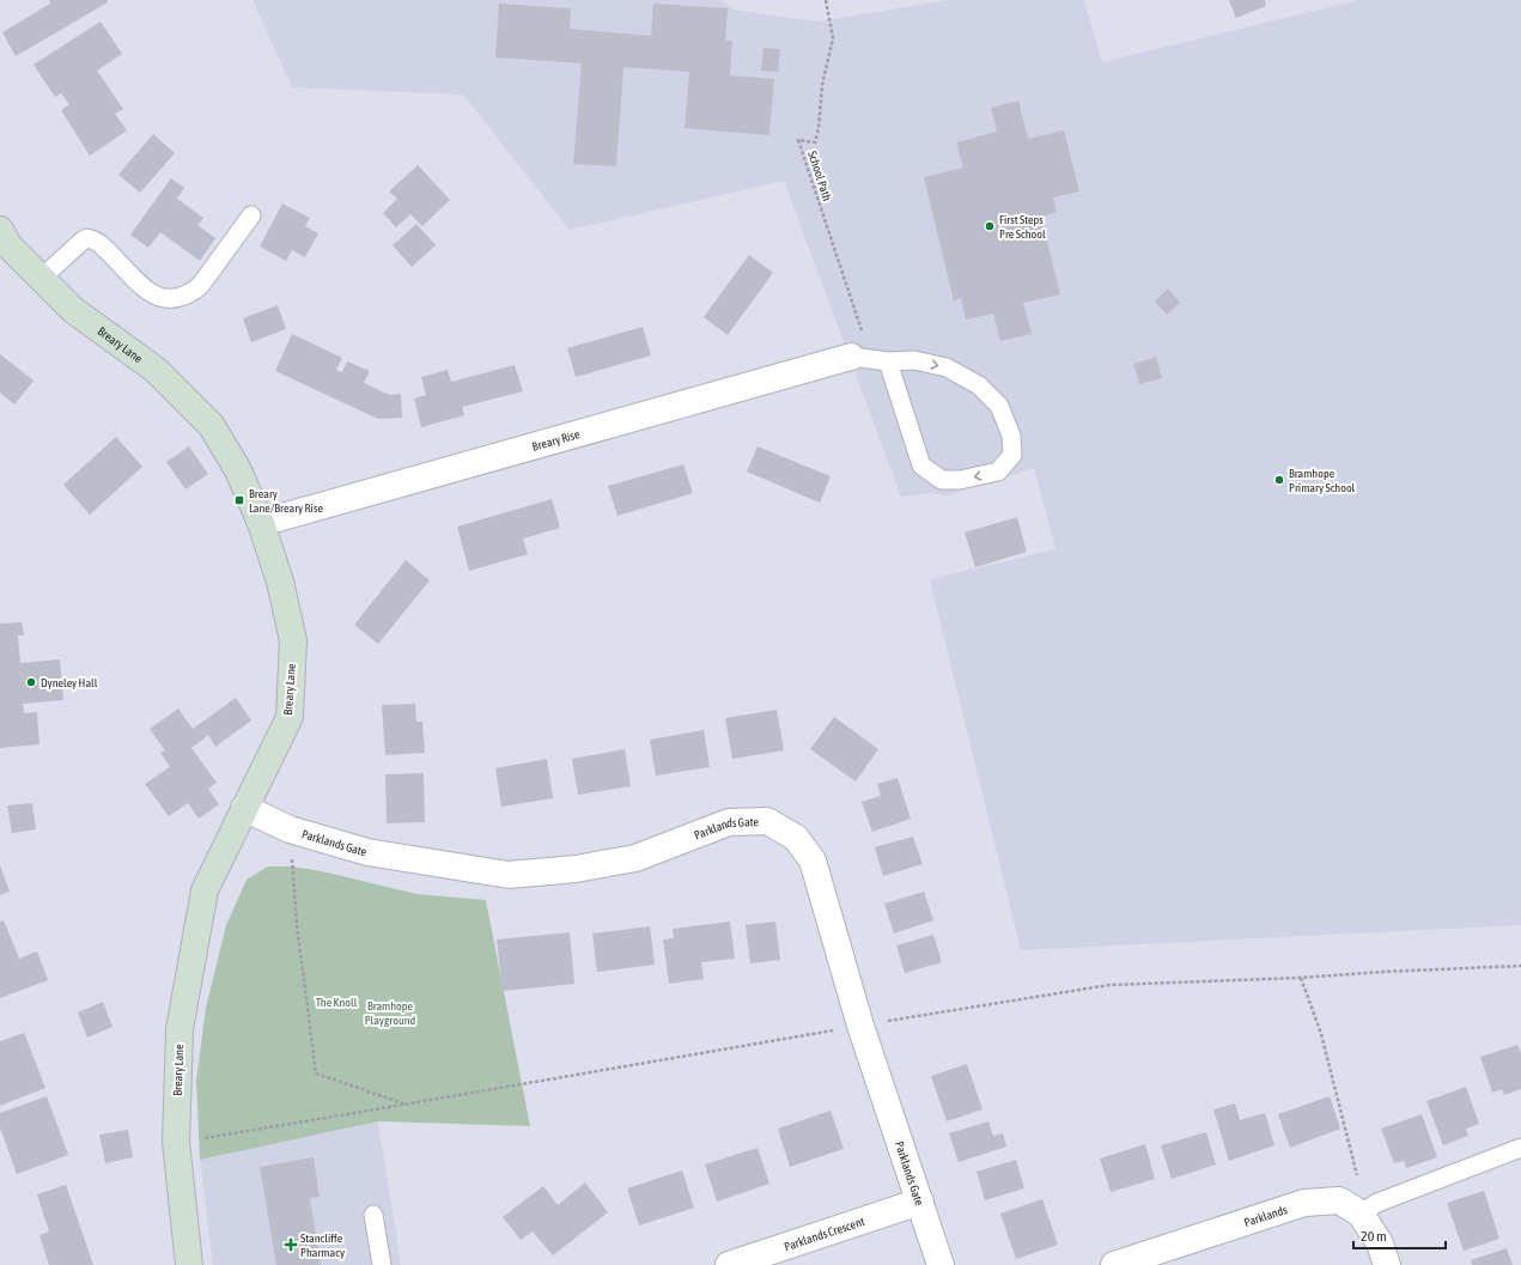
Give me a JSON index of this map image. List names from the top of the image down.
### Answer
{
  "streets": {
    "street": [
      "Breary Lane",
      "Breary Rise",
      "Parklands Gate",
      "Parklands",
      "Parklands Crescent"
    ],
    "path": ["School Path"]
  },
  "crossings": [
    ["School Path", "Breary Rise"],
    ["Breary Lane", "Breary Rise"],
    ["Breary Lane", "Parklands Gate"],
    ["Parklands Gate", "Parklands Crescent"]
  ],
  "parks": ["The Knoll", "Bramhope Playground"],
  "places": {
    "other": ["First Steps Pre School", "Bramhope Primary School", "Dyneley Hall"],
    "transit": ["Breary Lane/Breary Rise"],
    "health": ["Stancliffe Pharmacy"]
  },
  "scale_bar": "20 m"
}
